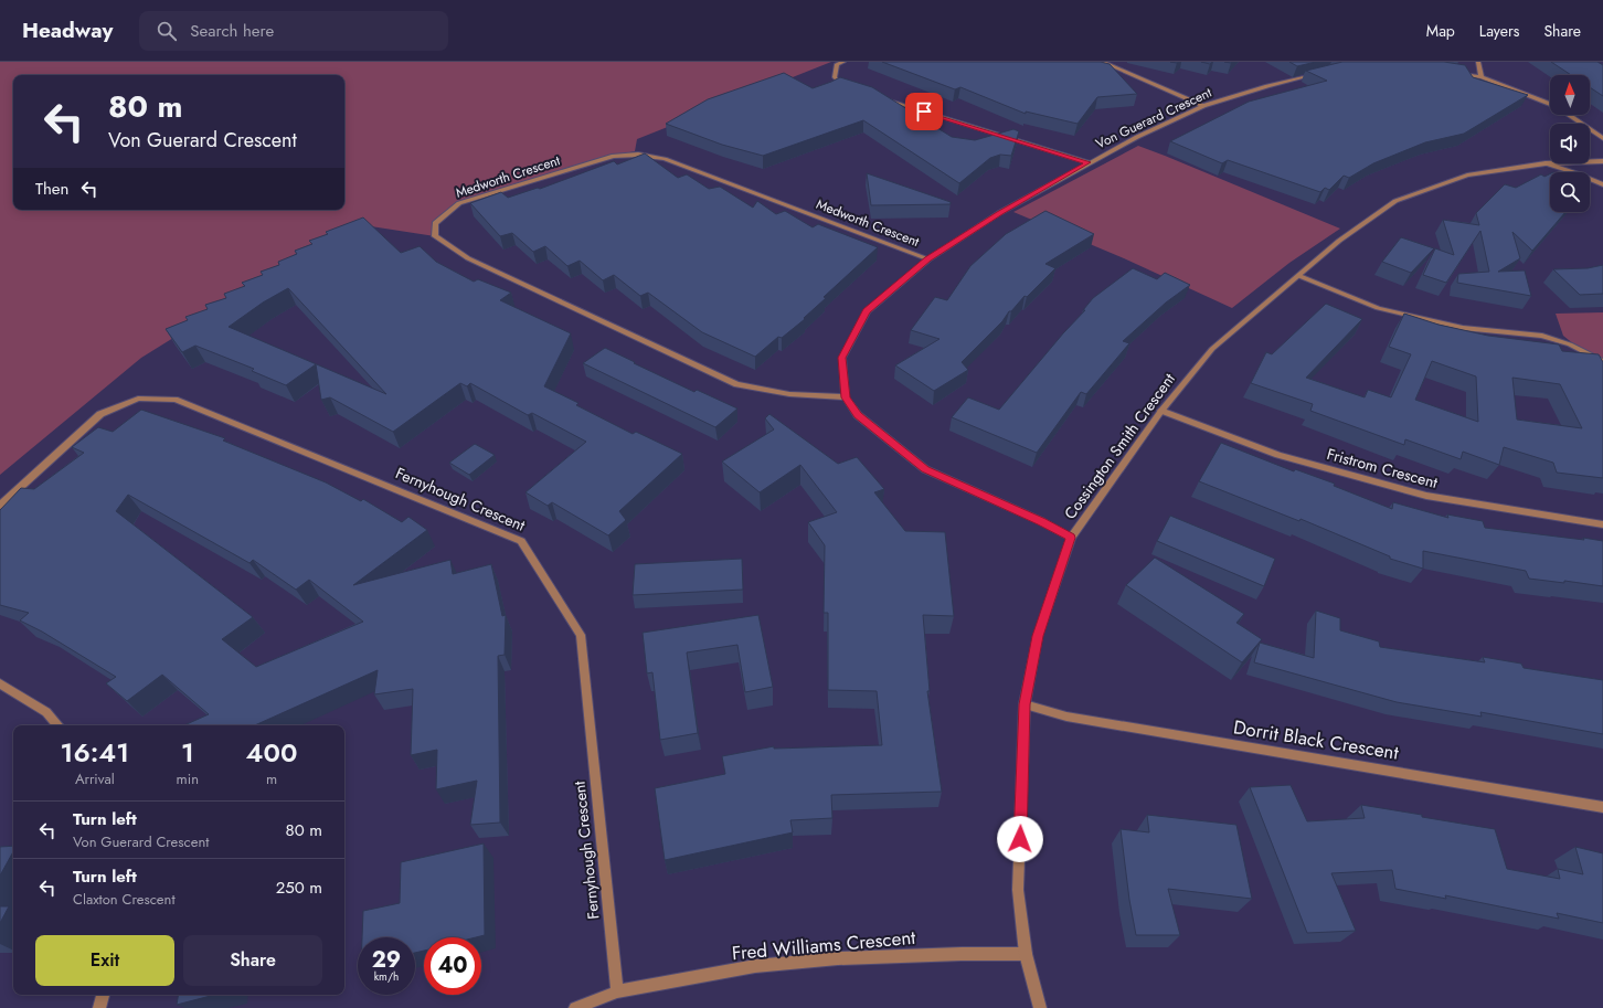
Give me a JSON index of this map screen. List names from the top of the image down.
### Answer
{
  "streets": {
    "street": [
      "Von Guerard Crescent",
      "Medworth Crescent",
      "Cossington Smith Crescent",
      "Fristrom Crescent",
      "Fernyhough Crescent",
      "Dorrit Black Crescent",
      "Fred Williams Crescent"
    ]
  },
  "crossings": [
    ["Von Guerard Crescent", "Medworth Crescent"],
    ["Cossington Smith Crescent", "Fristrom Crescent"],
    ["Cossington Smith Crescent", "Dorrit Black Crescent"],
    ["Cossington Smith Crescent", "Fred Williams Crescent"],
    ["Fernyhough Crescent", "Fred Williams Crescent"]
  ],
  "north": "top",
  "page": {
    "header": "Headway",
    "search": "Search here",
    "nav": ["Map", "Layers", "Share"],
    "turn": ["80 m", "Von Guerard Crescent"],
    "then": "Then",
    "eta": [
      "16:41",
      "Arrival",
      "1",
      "min",
      "400",
      "m"
    ],
    "list": [
      {
        "name": "Turn left",
        "note": "Von Guerard Crescent",
        "value": "80 m"
      },
      {
        "name": "Turn left",
        "note": "Claxton Crescent",
        "value": "250 m"
      }
    ],
    "buttons": ["Exit", "Share"],
    "speed": "29 km/h",
    "limit": "40"
  }
}
